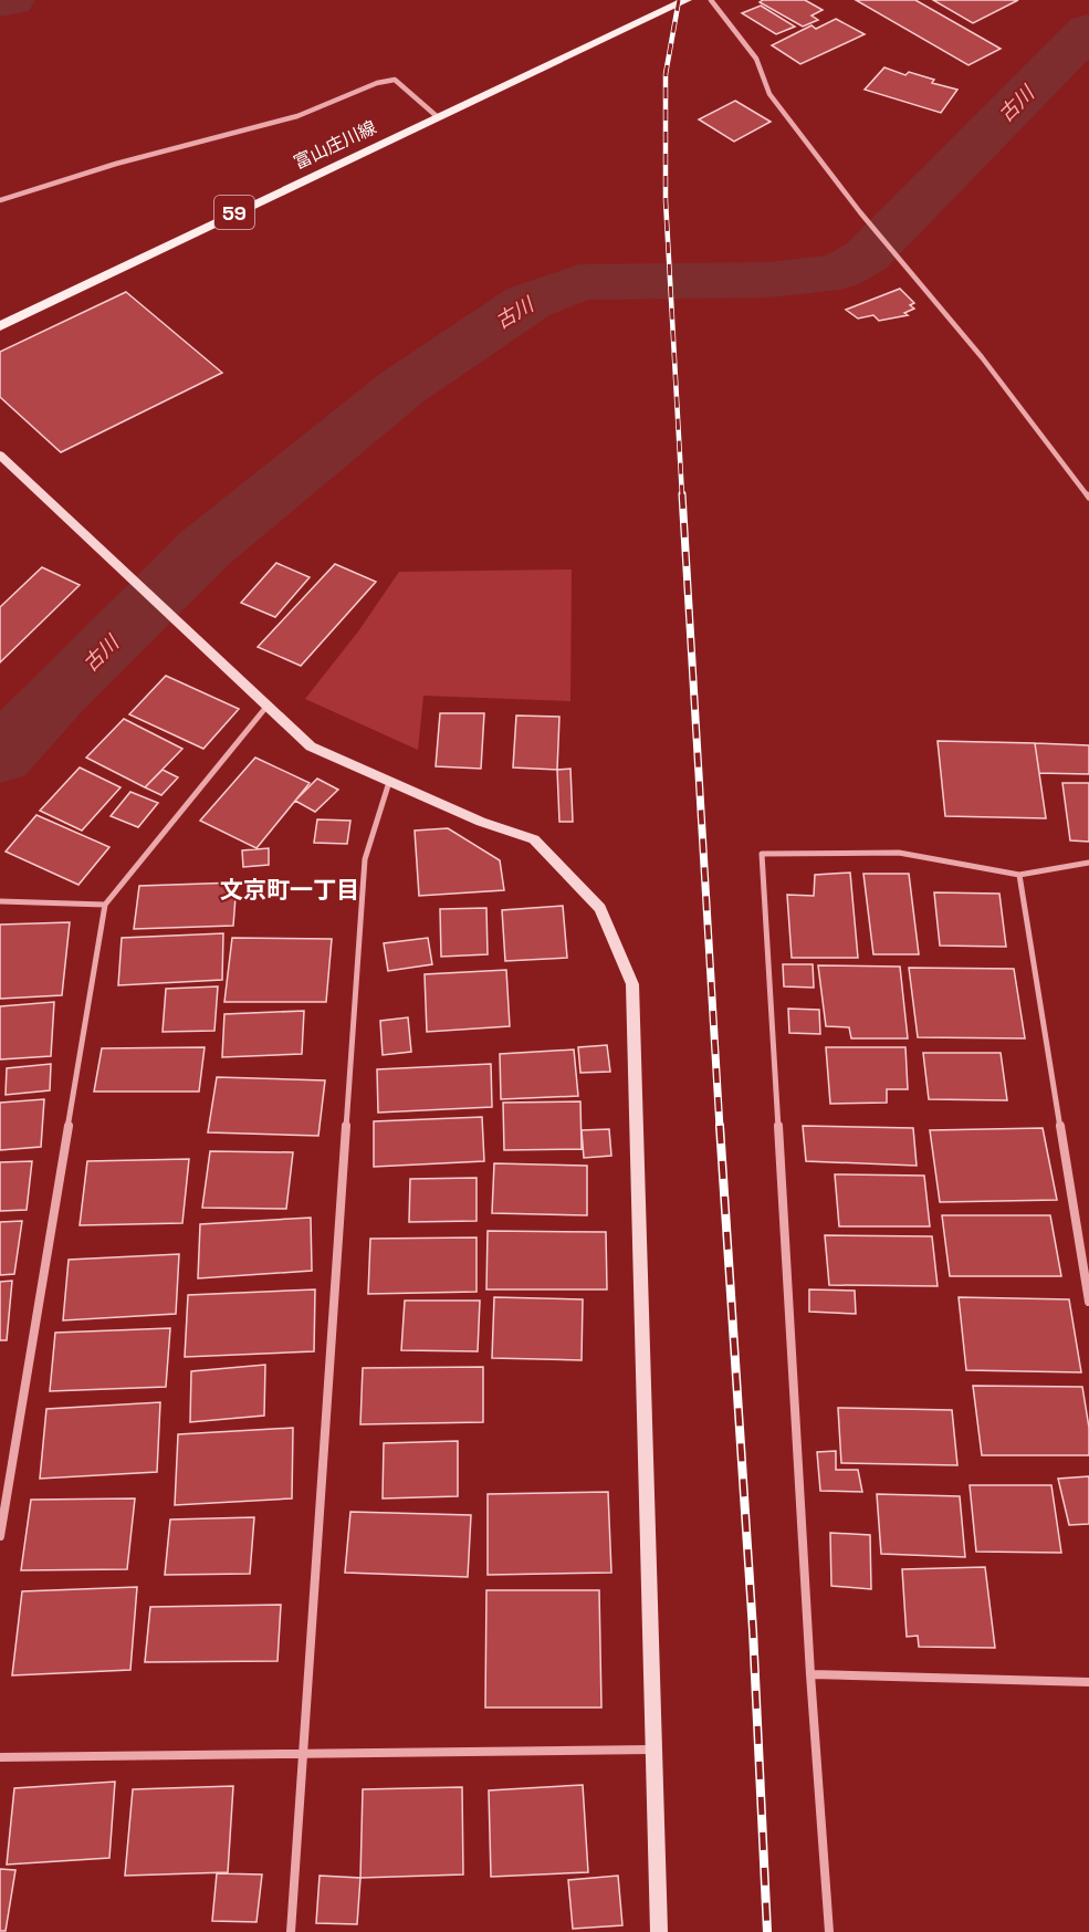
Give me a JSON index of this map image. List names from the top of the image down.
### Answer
{
  "streets": {
    "main road": ["富山庄川線", "59"]
  },
  "districts": ["文京町一丁目"],
  "water": ["古川"]
}
